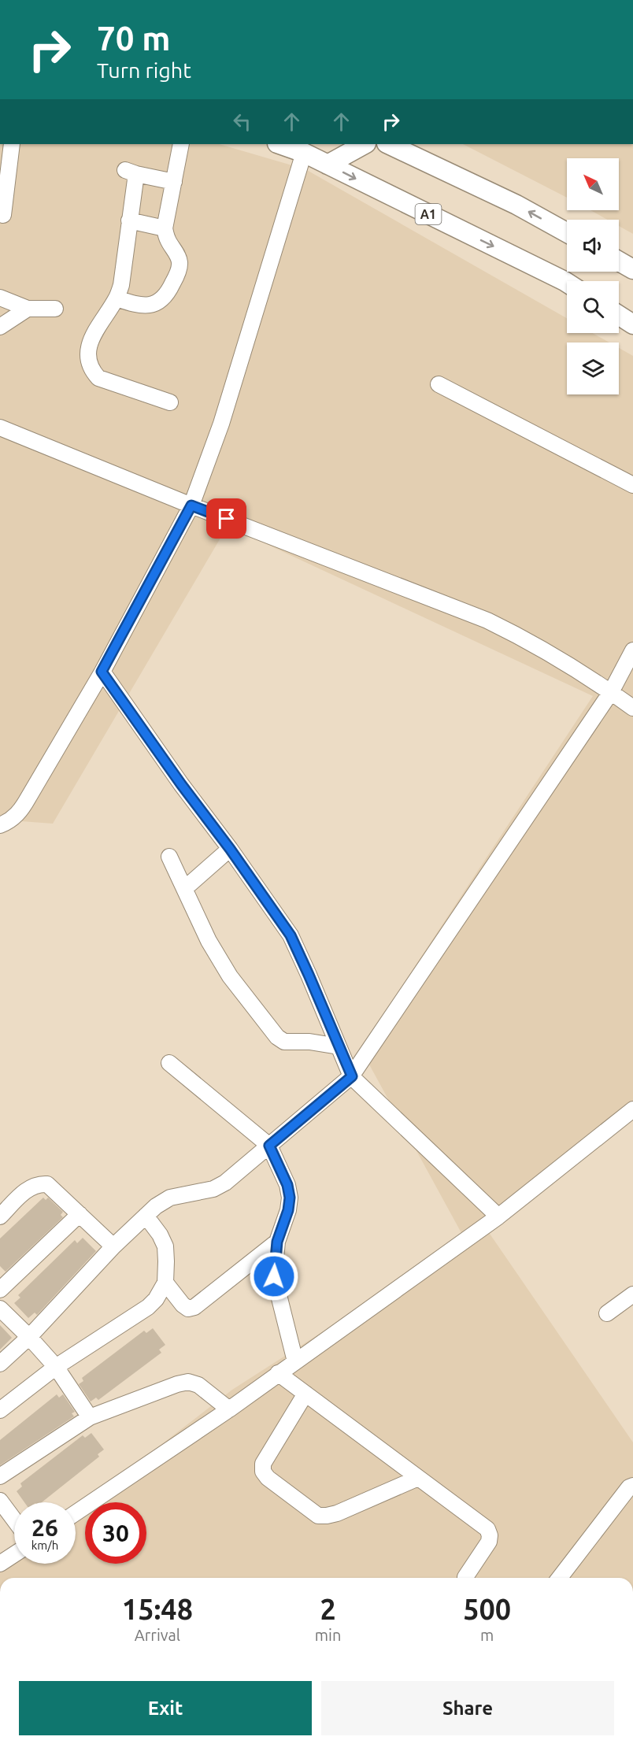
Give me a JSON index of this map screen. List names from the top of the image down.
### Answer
{
  "streets": {
    "main road": ["A1"]
  },
  "north": "top left",
  "page": {
    "turn": ["70 m", "Turn right"],
    "speed": "26 km/h",
    "limit": "30",
    "eta": [
      "15:48",
      "Arrival",
      "2",
      "min",
      "500",
      "m"
    ],
    "buttons": ["Exit", "Share"]
  }
}
